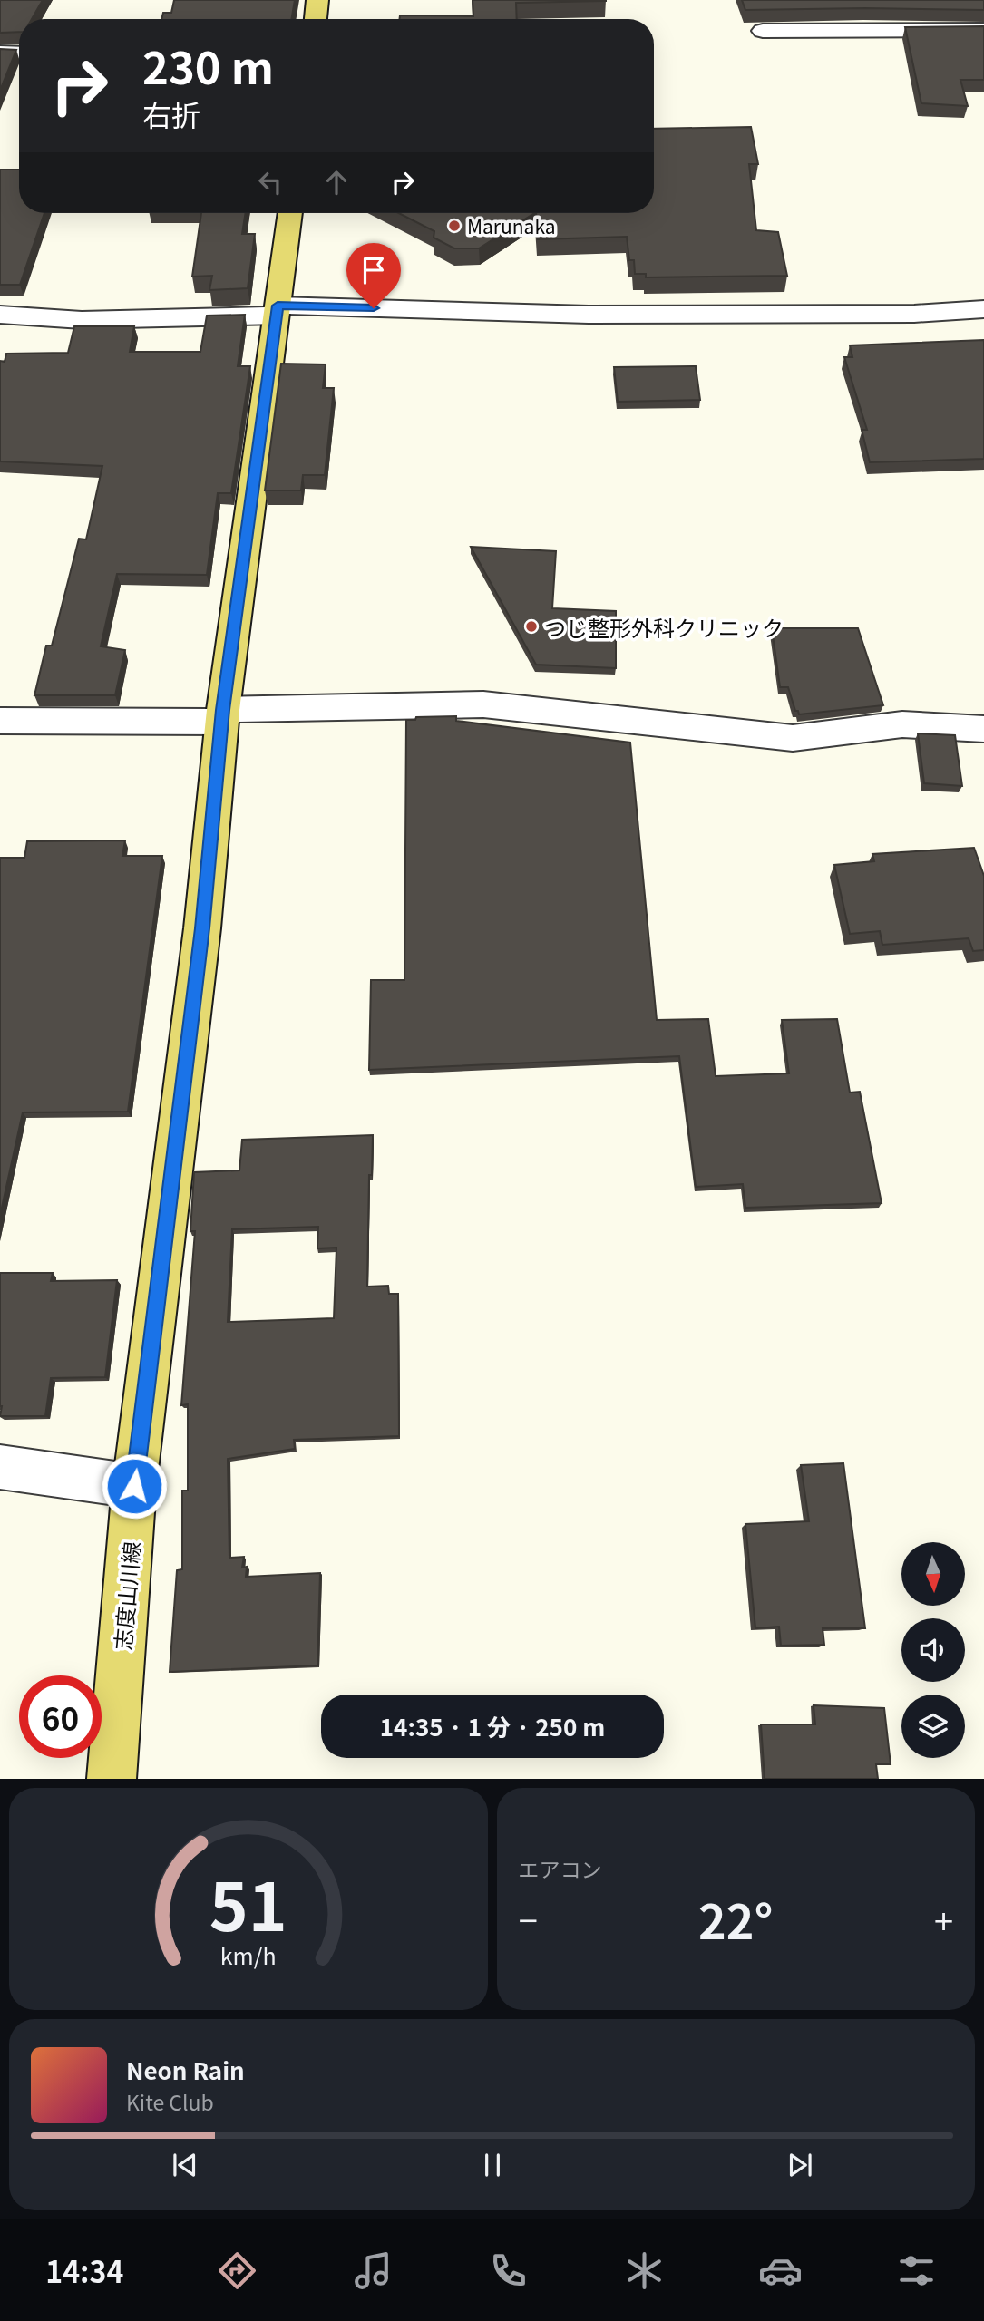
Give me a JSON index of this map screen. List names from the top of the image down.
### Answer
{
  "streets": {
    "main road": ["志度山川線"]
  },
  "places": ["Marunaka", "つじ整形外科クリニック"],
  "north": "bottom",
  "page": {
    "turn": ["230 m", "右折"],
    "limit": "60",
    "trip": "14:35 · 1 分 · 250 m",
    "tile": "エアコン",
    "heat": ["−", "22°", "+"],
    "song": ["Neon Rain", "Kite Club"],
    "tabs": "14:34",
    "gauge": ["51", "km/h"]
  }
}
